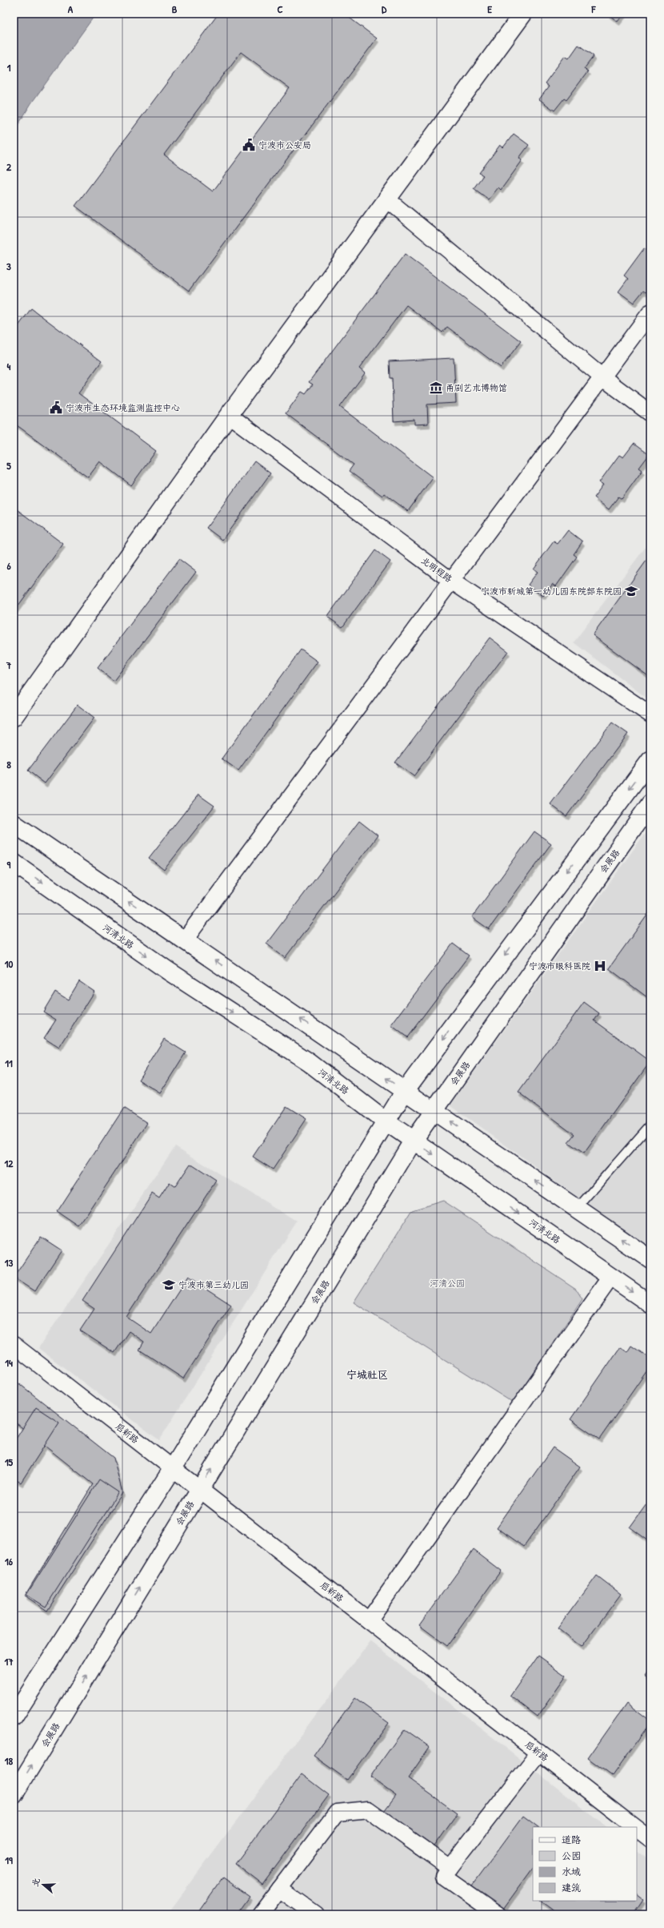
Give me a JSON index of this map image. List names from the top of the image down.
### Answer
{
  "streets": {
    "street": [
      "北明程路",
      "会展路",
      "河清北路",
      "启新路"
    ]
  },
  "crossings": [
    ["会展路", "河清北路"],
    ["会展路", "启新路"]
  ],
  "districts": ["宁城社区"],
  "parks": ["河清公园"],
  "places": {
    "public building": ["宁波市公安局", "宁波市生态环境监测监控中心"],
    "museum": ["甬剧艺术博物馆"],
    "school or university": ["宁波市新城第一幼儿园东院部东院园", "宁波市第三幼儿园"],
    "hospital": ["宁波市眼科医院"]
  },
  "legend": [
    "道路",
    "公园",
    "水域",
    "建筑"
  ],
  "north": "left",
  "grid": {
    "columns": [
      "A",
      "B",
      "C",
      "D",
      "E",
      "F"
    ],
    "rows": [
      "1",
      "2",
      "3",
      "4",
      "5",
      "6",
      "7",
      "8",
      "9",
      "10",
      "11",
      "12",
      "13",
      "14",
      "15",
      "16",
      "17",
      "18",
      "19"
    ]
  }
}
